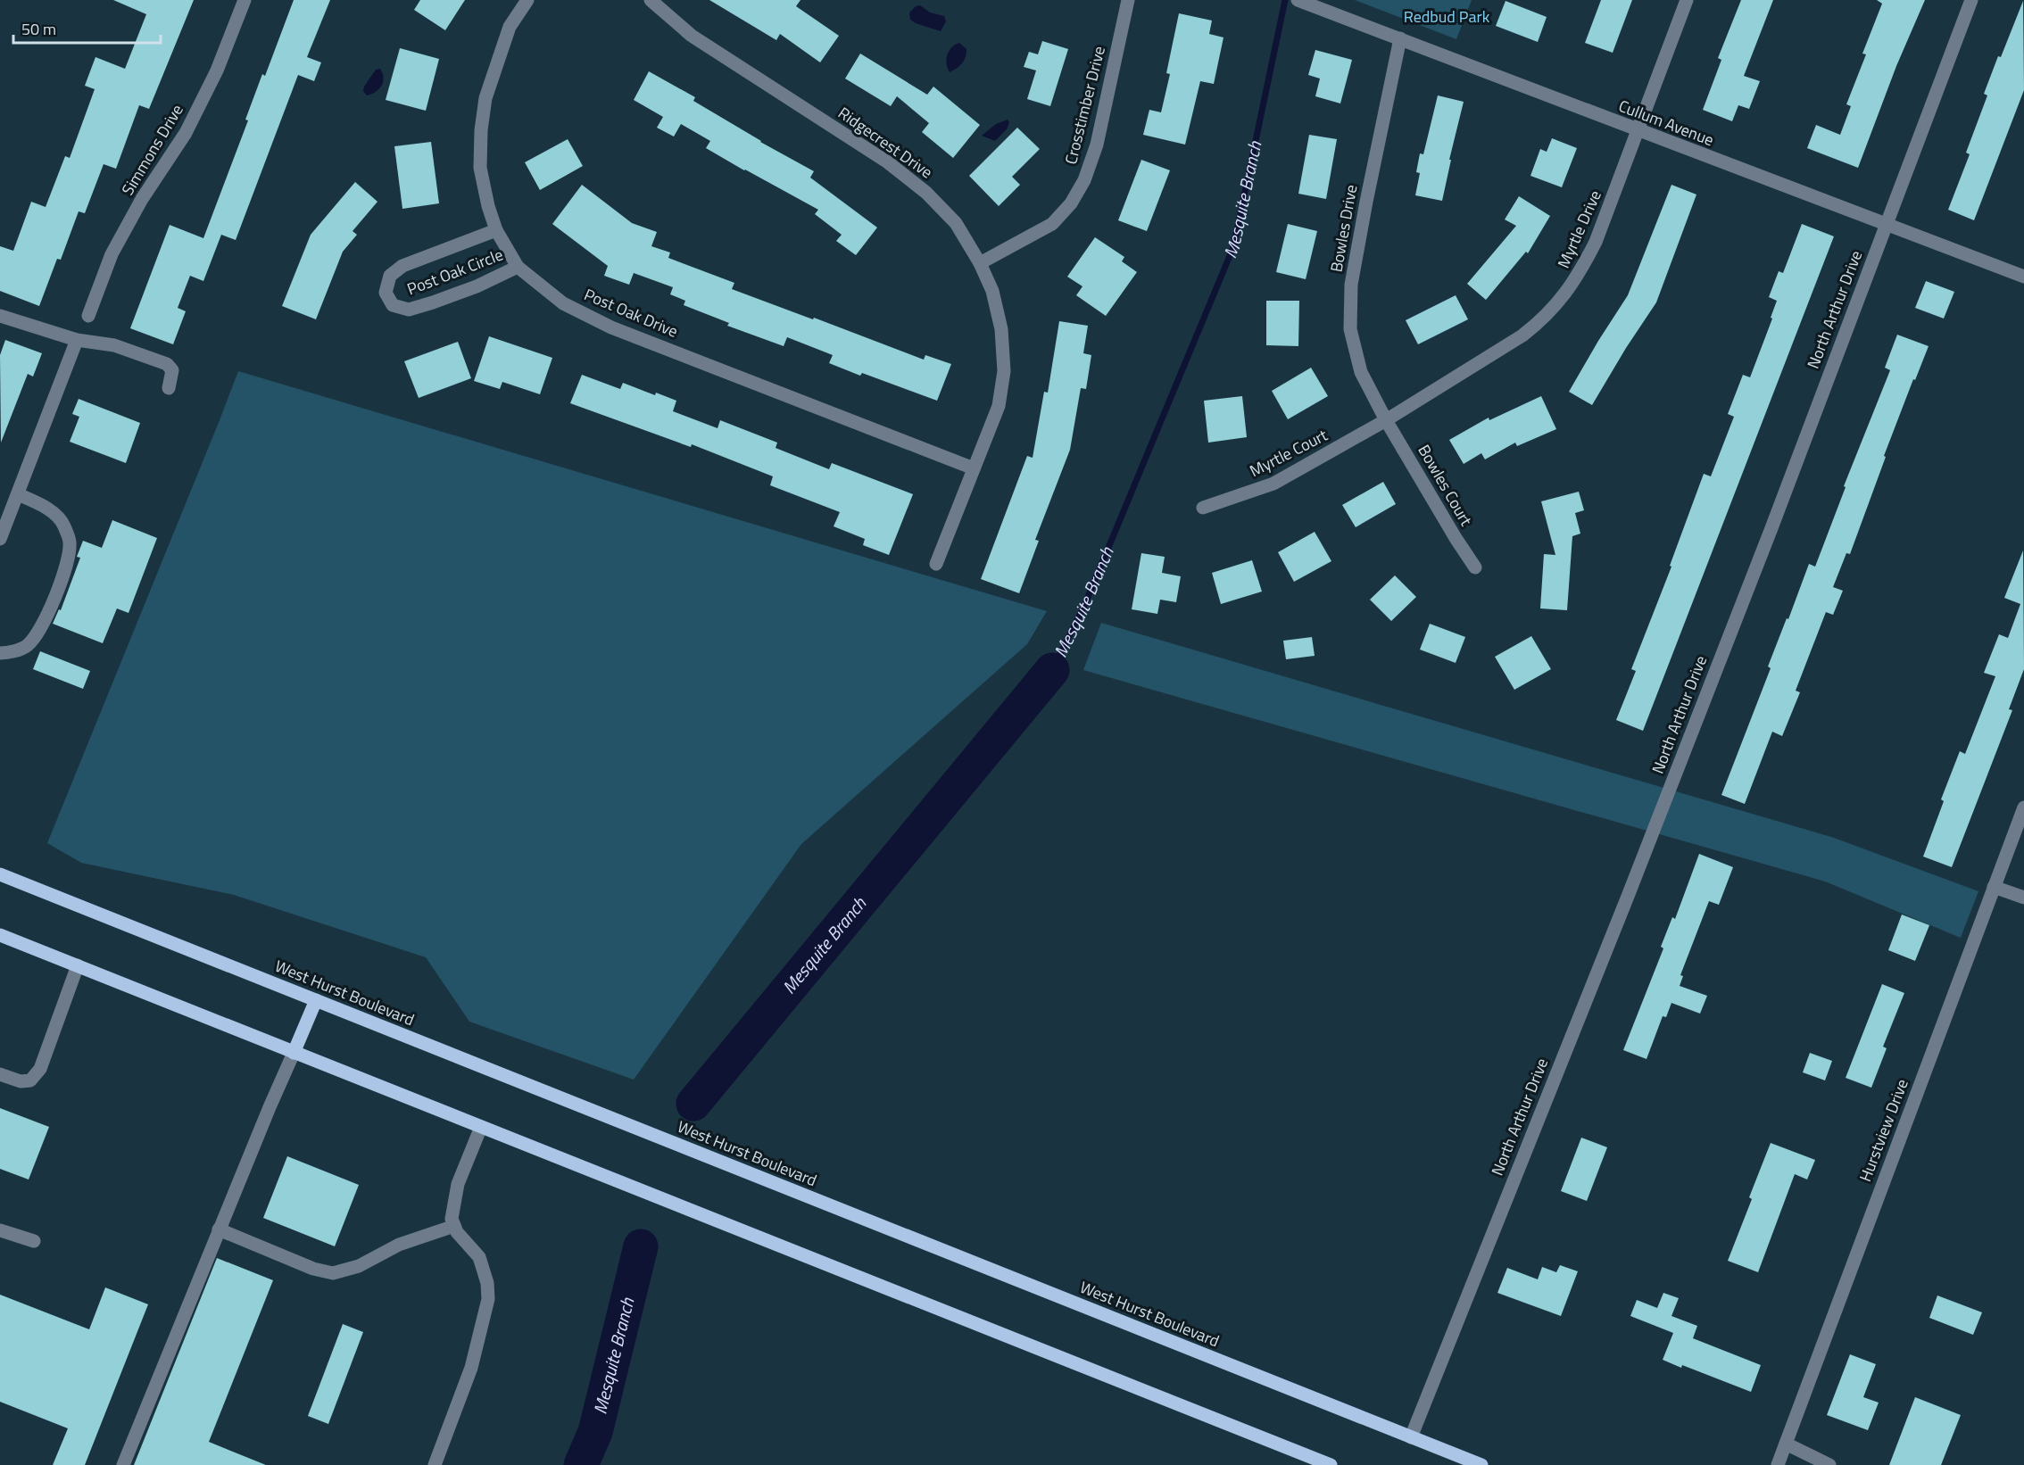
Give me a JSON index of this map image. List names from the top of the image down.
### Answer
{
  "streets": {
    "main road": ["West Hurst Boulevard"],
    "street": [
      "Crosstimber Drive",
      "Cullum Avenue",
      "Ridgecrest Drive",
      "Simmons Drive",
      "Bowles Drive",
      "Myrtle Drive",
      "Post Oak Circle",
      "North Arthur Drive",
      "Post Oak Drive",
      "Myrtle Court",
      "Bowles Court",
      "Hurstview Drive"
    ]
  },
  "crossings": [
    ["Crosstimber Drive", "Ridgecrest Drive"],
    ["Cullum Avenue", "Bowles Drive"],
    ["Cullum Avenue", "Myrtle Drive"],
    ["Cullum Avenue", "North Arthur Drive"],
    ["Ridgecrest Drive", "Post Oak Drive"],
    ["Bowles Drive", "Myrtle Drive"],
    ["Bowles Drive", "Myrtle Court"],
    ["Bowles Drive", "Bowles Court"],
    ["Myrtle Drive", "Myrtle Court"],
    ["Myrtle Drive", "Bowles Court"],
    ["Post Oak Circle", "Post Oak Drive"],
    ["North Arthur Drive", "West Hurst Boulevard"],
    ["Myrtle Court", "Bowles Court"]
  ],
  "water": ["Mesquite Branch"],
  "parks": ["Redbud Park"],
  "scale_bar": "50 m"
}
